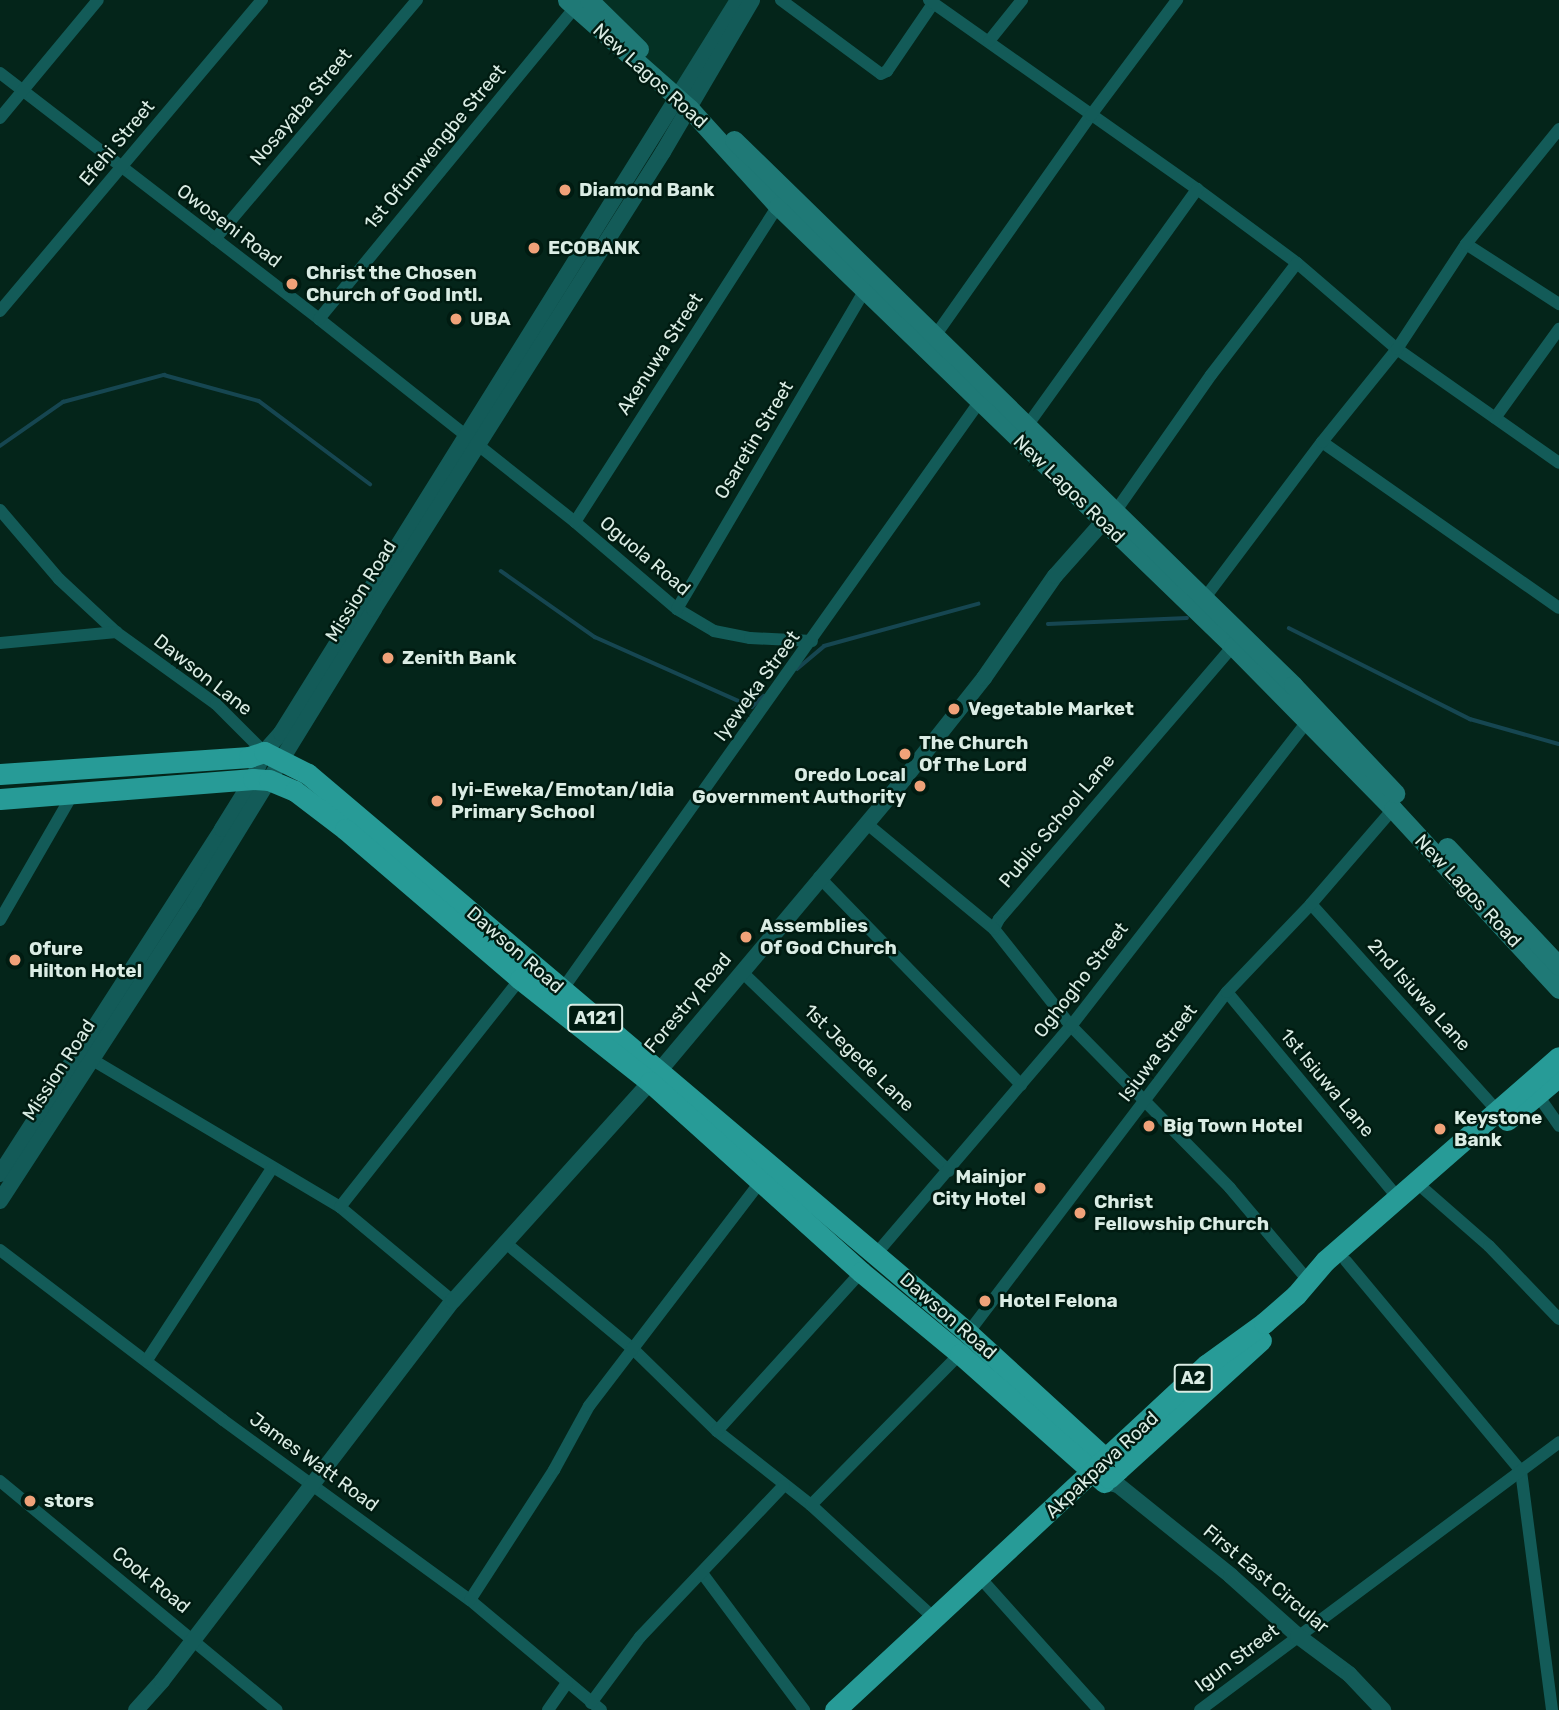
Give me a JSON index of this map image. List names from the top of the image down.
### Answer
{
  "streets": {
    "highway": [
      "Dawson Road",
      "A121",
      "A2",
      "Akpakpava Road"
    ],
    "main road": ["New Lagos Road"],
    "street": [
      "Nosayaba Street",
      "Efehi Street",
      "1st Ofumwengbe Street",
      "Owoseni Road",
      "Akenuwa Street",
      "Osaretin Street",
      "Oguola Road",
      "Mission Road",
      "Dawson Lane",
      "Iyeweka Street",
      "Public School Lane",
      "Oghogho Street",
      "2nd Isiuwa Lane",
      "Forestry Road",
      "Isiuwa Street",
      "1st Jegede Lane",
      "1st Isiuwa Lane",
      "James Watt Road",
      "First East Circular",
      "Cook Road",
      "Igun Street"
    ]
  },
  "crossings": [
    ["New Lagos Road", "1st Ofumwengbe Street"],
    ["New Lagos Road", "Akenuwa Street"],
    ["New Lagos Road", "Osaretin Street"],
    ["New Lagos Road", "Mission Road"],
    ["New Lagos Road", "Iyeweka Street"],
    ["New Lagos Road", "Public School Lane"],
    ["New Lagos Road", "Oghogho Street"],
    ["New Lagos Road", "Forestry Road"],
    ["New Lagos Road", "Isiuwa Street"],
    ["Nosayaba Street", "Owoseni Road"],
    ["Efehi Street", "Owoseni Road"],
    ["1st Ofumwengbe Street", "Owoseni Road"],
    ["Owoseni Road", "Oguola Road"],
    ["Owoseni Road", "Mission Road"],
    ["Akenuwa Street", "Oguola Road"],
    ["Osaretin Street", "Oguola Road"],
    ["Oguola Road", "Mission Road"],
    ["Oguola Road", "Iyeweka Street"],
    ["Mission Road", "Dawson Lane"],
    ["Mission Road", "Dawson Road"],
    ["Dawson Lane", "Dawson Road"],
    ["Iyeweka Street", "Dawson Road"],
    ["Dawson Road", "Oghogho Street"],
    ["Dawson Road", "Forestry Road"],
    ["Dawson Road", "Isiuwa Street"],
    ["Dawson Road", "Akpakpava Road"],
    ["Dawson Road", "First East Circular"],
    ["Oghogho Street", "1st Jegede Lane"],
    ["2nd Isiuwa Lane", "Isiuwa Street"],
    ["2nd Isiuwa Lane", "Akpakpava Road"],
    ["Forestry Road", "1st Jegede Lane"],
    ["Forestry Road", "James Watt Road"],
    ["Forestry Road", "Cook Road"],
    ["Isiuwa Street", "1st Isiuwa Lane"],
    ["1st Isiuwa Lane", "Akpakpava Road"],
    ["Akpakpava Road", "First East Circular"],
    ["First East Circular", "Igun Street"]
  ],
  "places": [
    "Diamond Bank",
    "ECOBANK",
    "Christ the Chosen Church of God Intl.",
    "UBA",
    "Zenith Bank",
    "Vegetable Market",
    "The Church Of The Lord",
    "Oredo Local Government Authority",
    "Iyi-Eweka/Emotan/Idia Primary School",
    "Assemblies Of God Church",
    "Ofure Hilton Hotel",
    "Big Town Hotel",
    "Keystone Bank",
    "Mainjor City Hotel",
    "Christ Fellowship Church",
    "Hotel Felona",
    "stors"
  ]
}
